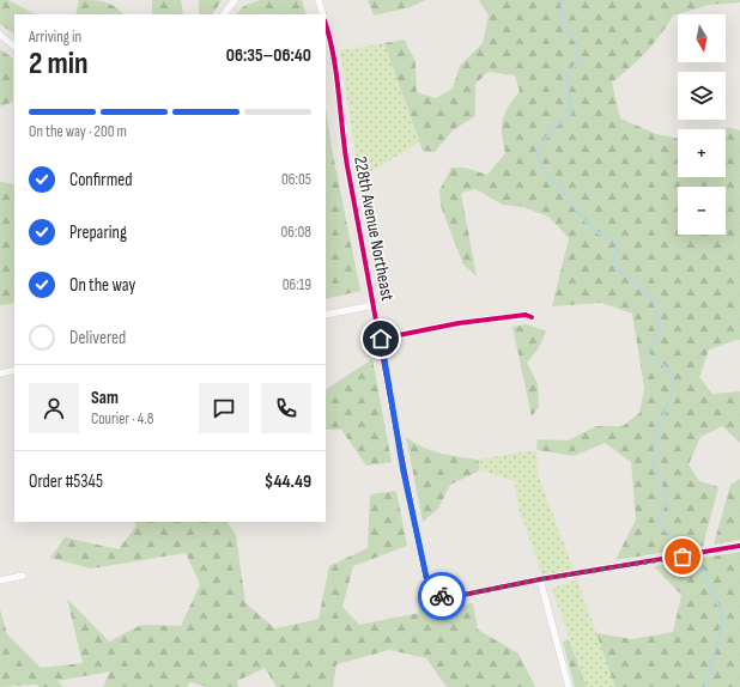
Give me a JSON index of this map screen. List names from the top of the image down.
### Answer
{
  "streets": {
    "street": ["228th Avenue Northeast"]
  },
  "north": "bottom",
  "page": {
    "map_buttons": ["+", "−"],
    "heading": ["2 min", "Arriving in", "06:35–06:40"],
    "panel": [
      "Sam",
      "Courier · 4.8",
      "Order #5345",
      "$44.49"
    ],
    "bar": "On the way · 200 m",
    "list": [
      ["Confirmed", "06:05"],
      ["Preparing", "06:08"],
      ["On the way", "06:19"],
      "Delivered"
    ]
  }
}
